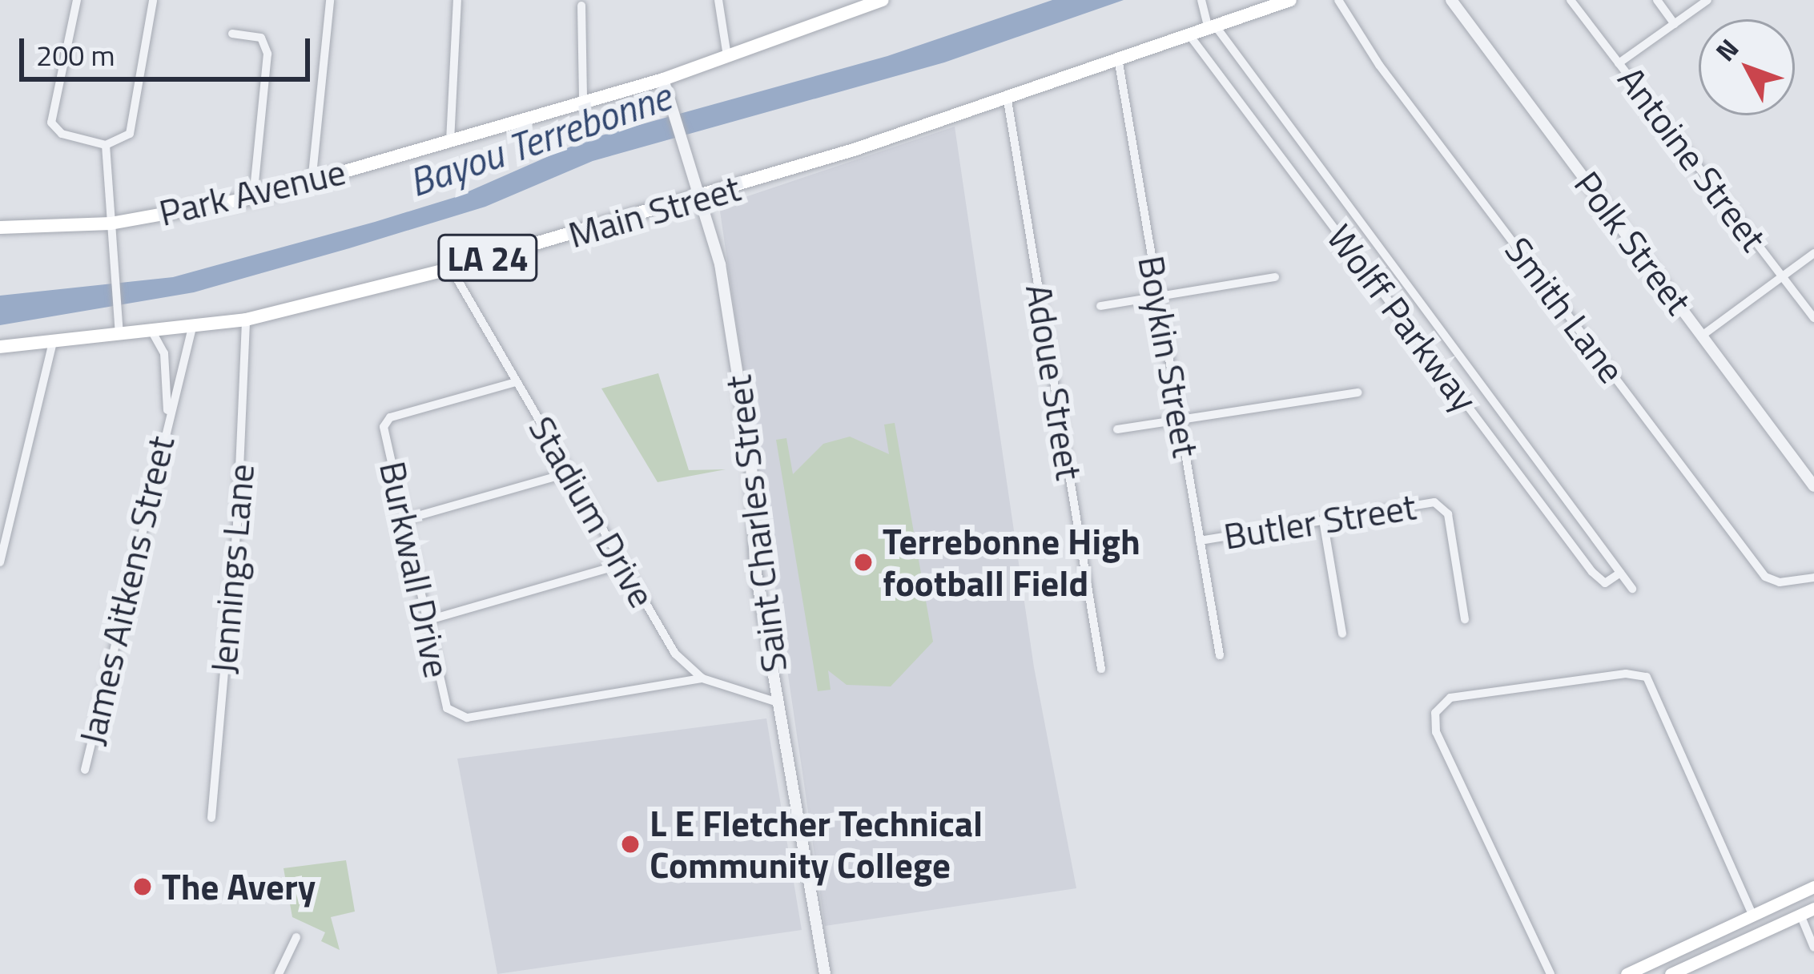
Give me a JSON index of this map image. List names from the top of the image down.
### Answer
{
  "streets": {
    "main road": ["Park Avenue", "Main Street", "LA 24"],
    "street": [
      "Antoine Street",
      "Polk Street",
      "Smith Lane",
      "Wolff Parkway",
      "Boykin Street",
      "Adoue Street",
      "Stadium Drive",
      "Butler Street",
      "Saint Charles Street",
      "Jennings Lane",
      "Burkwall Drive",
      "James Aitkens Street"
    ]
  },
  "crossings": [
    ["Park Avenue", "Saint Charles Street"],
    ["Main Street", "Wolff Parkway"],
    ["Main Street", "Boykin Street"],
    ["Main Street", "Adoue Street"],
    ["Main Street", "Stadium Drive"],
    ["Main Street", "Saint Charles Street"],
    ["Main Street", "Jennings Lane"],
    ["Main Street", "James Aitkens Street"],
    ["Boykin Street", "Butler Street"],
    ["Stadium Drive", "Saint Charles Street"],
    ["Stadium Drive", "Burkwall Drive"]
  ],
  "water": ["Bayou Terrebonne"],
  "places": ["Terrebonne High football Field", "L E Fletcher Technical Community College", "The Avery"],
  "scale_bar": "200 m",
  "north": "top left"
}
